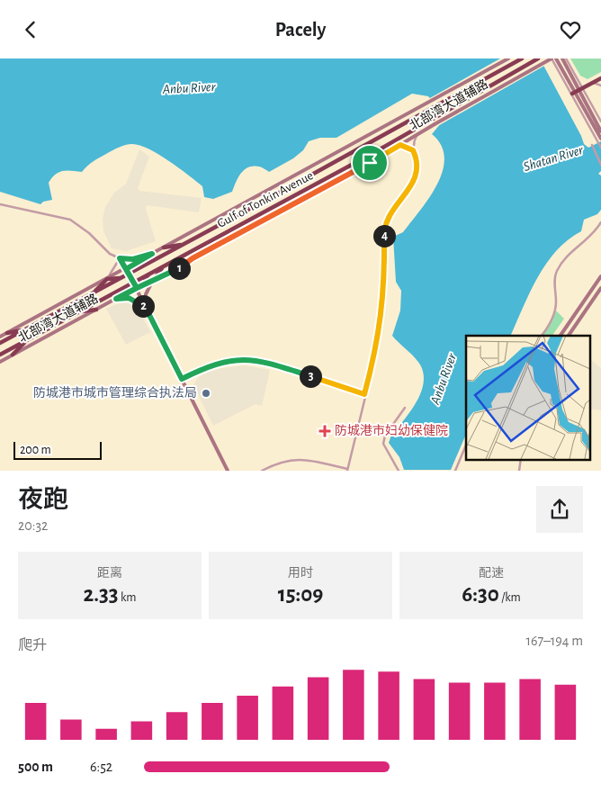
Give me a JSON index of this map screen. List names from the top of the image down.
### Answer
{
  "streets": {
    "highway": ["Gulf of Tonkin Avenue"],
    "main road": ["北部湾大道辅路"]
  },
  "crossings": [
    ["北部湾大道辅路", "Gulf of Tonkin Avenue"]
  ],
  "water": ["Anbu River", "Shatan River"],
  "places": {
    "other": ["防城港市城市管理综合执法局"],
    "health": ["防城港市妇幼保健院"]
  },
  "scale_bar": "200 m",
  "page": {
    "header": "Pacely",
    "pins": [
      "4",
      "1",
      "2",
      "3"
    ],
    "scale": "200 m",
    "heading": ["夜跑", "20:32"],
    "stats": [
      ["距离", "2.33 km"],
      ["用时", "15:09"],
      ["配速", "6:30 /km"]
    ],
    "chart": ["爬升", "167–194 m"],
    "list": [
      {
        "name": "500 m",
        "note": "6:52"
      }
    ]
  }
}
